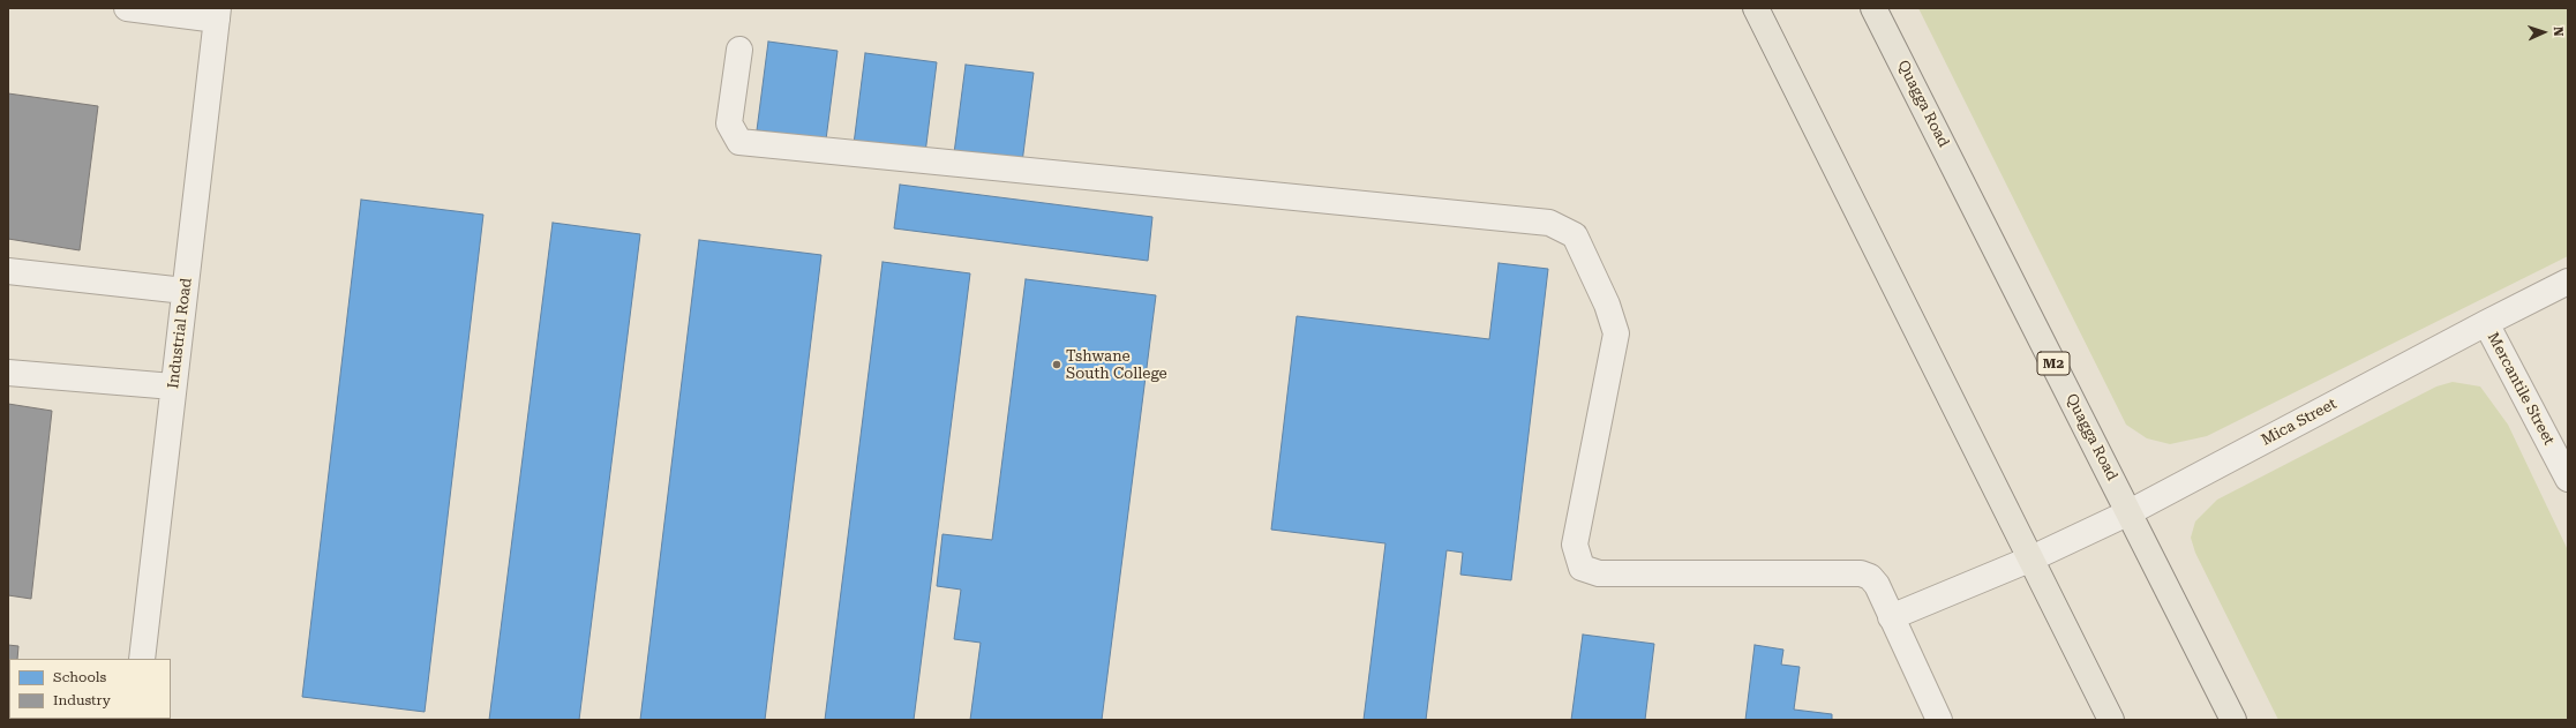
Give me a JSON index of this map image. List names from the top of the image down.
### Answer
{
  "streets": {
    "main road": ["Quagga Road", "M2"],
    "street": ["Industrial Road", "Mercantile Street", "Mica Street"]
  },
  "crossings": [
    ["Quagga Road", "Mica Street"],
    ["Mercantile Street", "Mica Street"]
  ],
  "places": ["Tshwane South College"],
  "legend": ["Schools", "Industry"],
  "north": "right"
}
